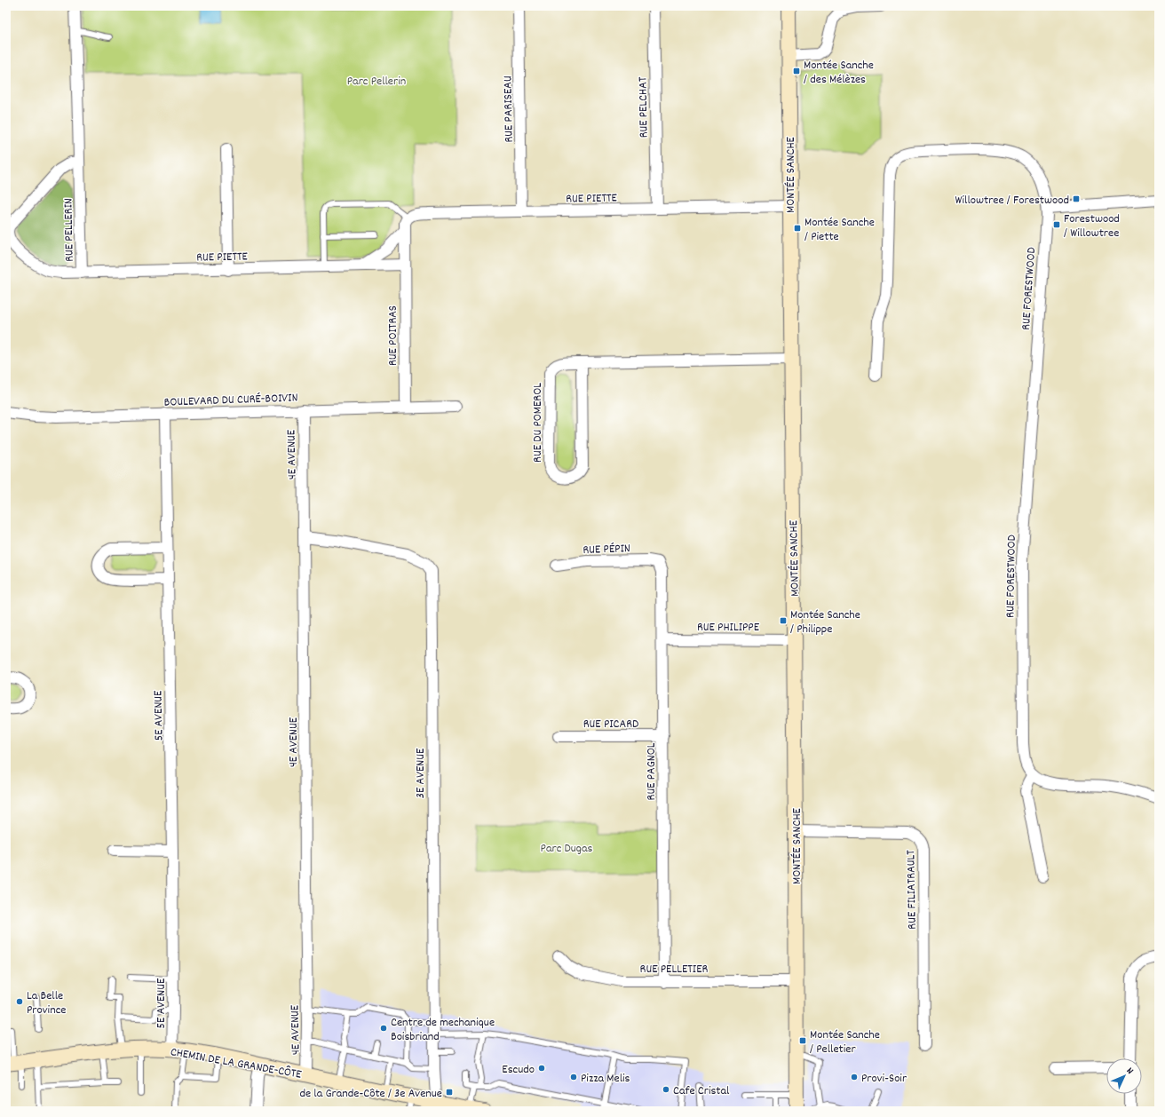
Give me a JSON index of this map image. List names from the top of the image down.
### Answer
{
  "streets": {
    "street": [
      "RUE PELCHAT",
      "RUE PARISEAU",
      "MONTÉE SANCHE",
      "RUE PIETTE",
      "RUE PELLERIN",
      "RUE FORESTWOOD",
      "RUE POITRAS",
      "BOULEVARD DU CURÉ-BOIVIN",
      "RUE DU POMEROL",
      "4E AVENUE",
      "RUE PÉPIN",
      "RUE PHILIPPE",
      "5E AVENUE",
      "RUE PICARD",
      "RUE PAGNOL",
      "3E AVENUE",
      "RUE FILIATRAULT",
      "RUE PELLETIER",
      "CHEMIN DE LA GRANDE-CÔTE"
    ]
  },
  "crossings": [
    ["RUE PELCHAT", "RUE PIETTE"],
    ["RUE PARISEAU", "RUE PIETTE"],
    ["MONTÉE SANCHE", "RUE PIETTE"],
    ["MONTÉE SANCHE", "RUE DU POMEROL"],
    ["MONTÉE SANCHE", "RUE PHILIPPE"],
    ["MONTÉE SANCHE", "RUE FILIATRAULT"],
    ["MONTÉE SANCHE", "RUE PELLETIER"],
    ["RUE PIETTE", "RUE PELLERIN"],
    ["RUE PIETTE", "RUE POITRAS"],
    ["RUE POITRAS", "BOULEVARD DU CURÉ-BOIVIN"],
    ["BOULEVARD DU CURÉ-BOIVIN", "4E AVENUE"],
    ["BOULEVARD DU CURÉ-BOIVIN", "5E AVENUE"],
    ["4E AVENUE", "3E AVENUE"],
    ["4E AVENUE", "CHEMIN DE LA GRANDE-CÔTE"],
    ["RUE PÉPIN", "RUE PAGNOL"],
    ["RUE PHILIPPE", "RUE PAGNOL"],
    ["5E AVENUE", "CHEMIN DE LA GRANDE-CÔTE"],
    ["RUE PICARD", "RUE PAGNOL"],
    ["RUE PAGNOL", "RUE PELLETIER"],
    ["3E AVENUE", "CHEMIN DE LA GRANDE-CÔTE"]
  ],
  "parks": ["Parc Pellerin", "Parc Dugas"],
  "places": {
    "transit": [
      "Montée Sanche / des Mélèzes",
      "Willowtree / Forestwood",
      "Forestwood / Willowtree",
      "Montée Sanche / Piette",
      "Montée Sanche / Philippe",
      "Montée Sanche / Pelletier",
      "de la Grande-Côte / 3e Avenue"
    ],
    "other": [
      "La Belle Province",
      "Centre de mechanique Boisbriand",
      "Escudo",
      "Pizza Melis",
      "Provi-Soir",
      "Cafe Cristal"
    ]
  },
  "north": "top right"
}
